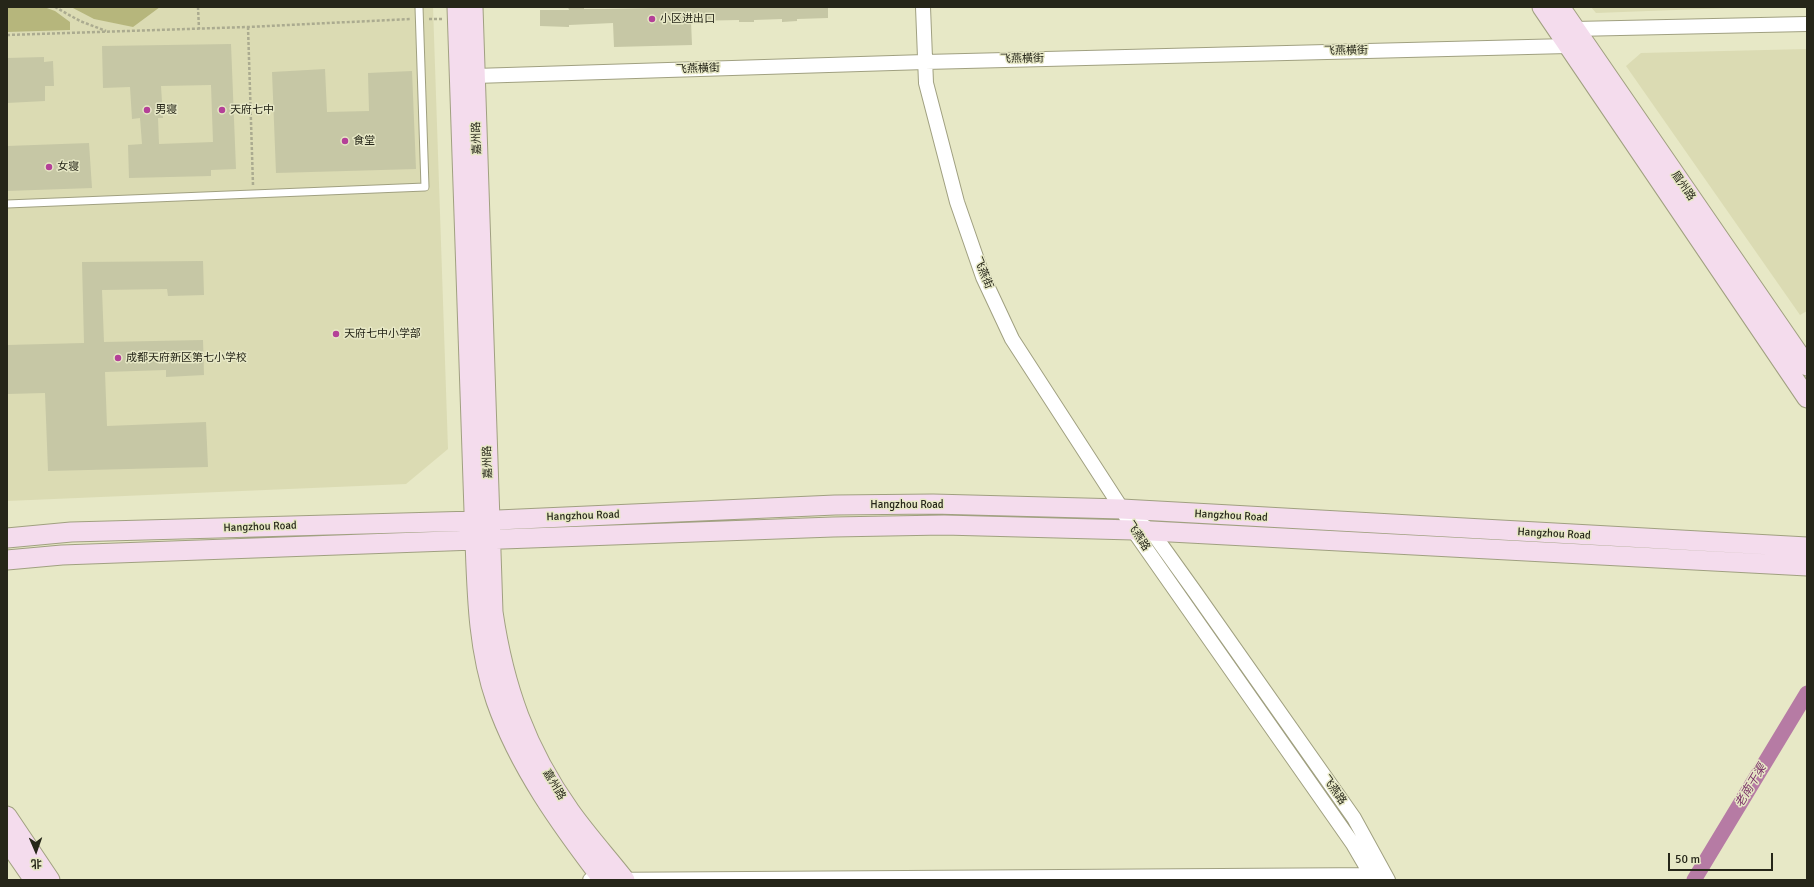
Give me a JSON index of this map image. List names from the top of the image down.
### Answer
{
  "streets": {
    "main road": ["嘉州路", "眉州路", "Hangzhou Road"],
    "street": ["飞燕横街", "飞燕街", "飞燕路"]
  },
  "crossings": [
    ["飞燕横街", "嘉州路"],
    ["飞燕横街", "眉州路"],
    ["飞燕横街", "飞燕街"],
    ["嘉州路", "Hangzhou Road"],
    ["飞燕街", "Hangzhou Road"],
    ["飞燕街", "飞燕路"],
    ["Hangzhou Road", "飞燕路"]
  ],
  "water": ["老南干渠"],
  "places": [
    "小区进出口",
    "男寝",
    "天府七中",
    "食堂",
    "女寝",
    "天府七中小学部",
    "成都天府新区第七小学校"
  ],
  "scale_bar": "50 m",
  "north": "bottom"
}
